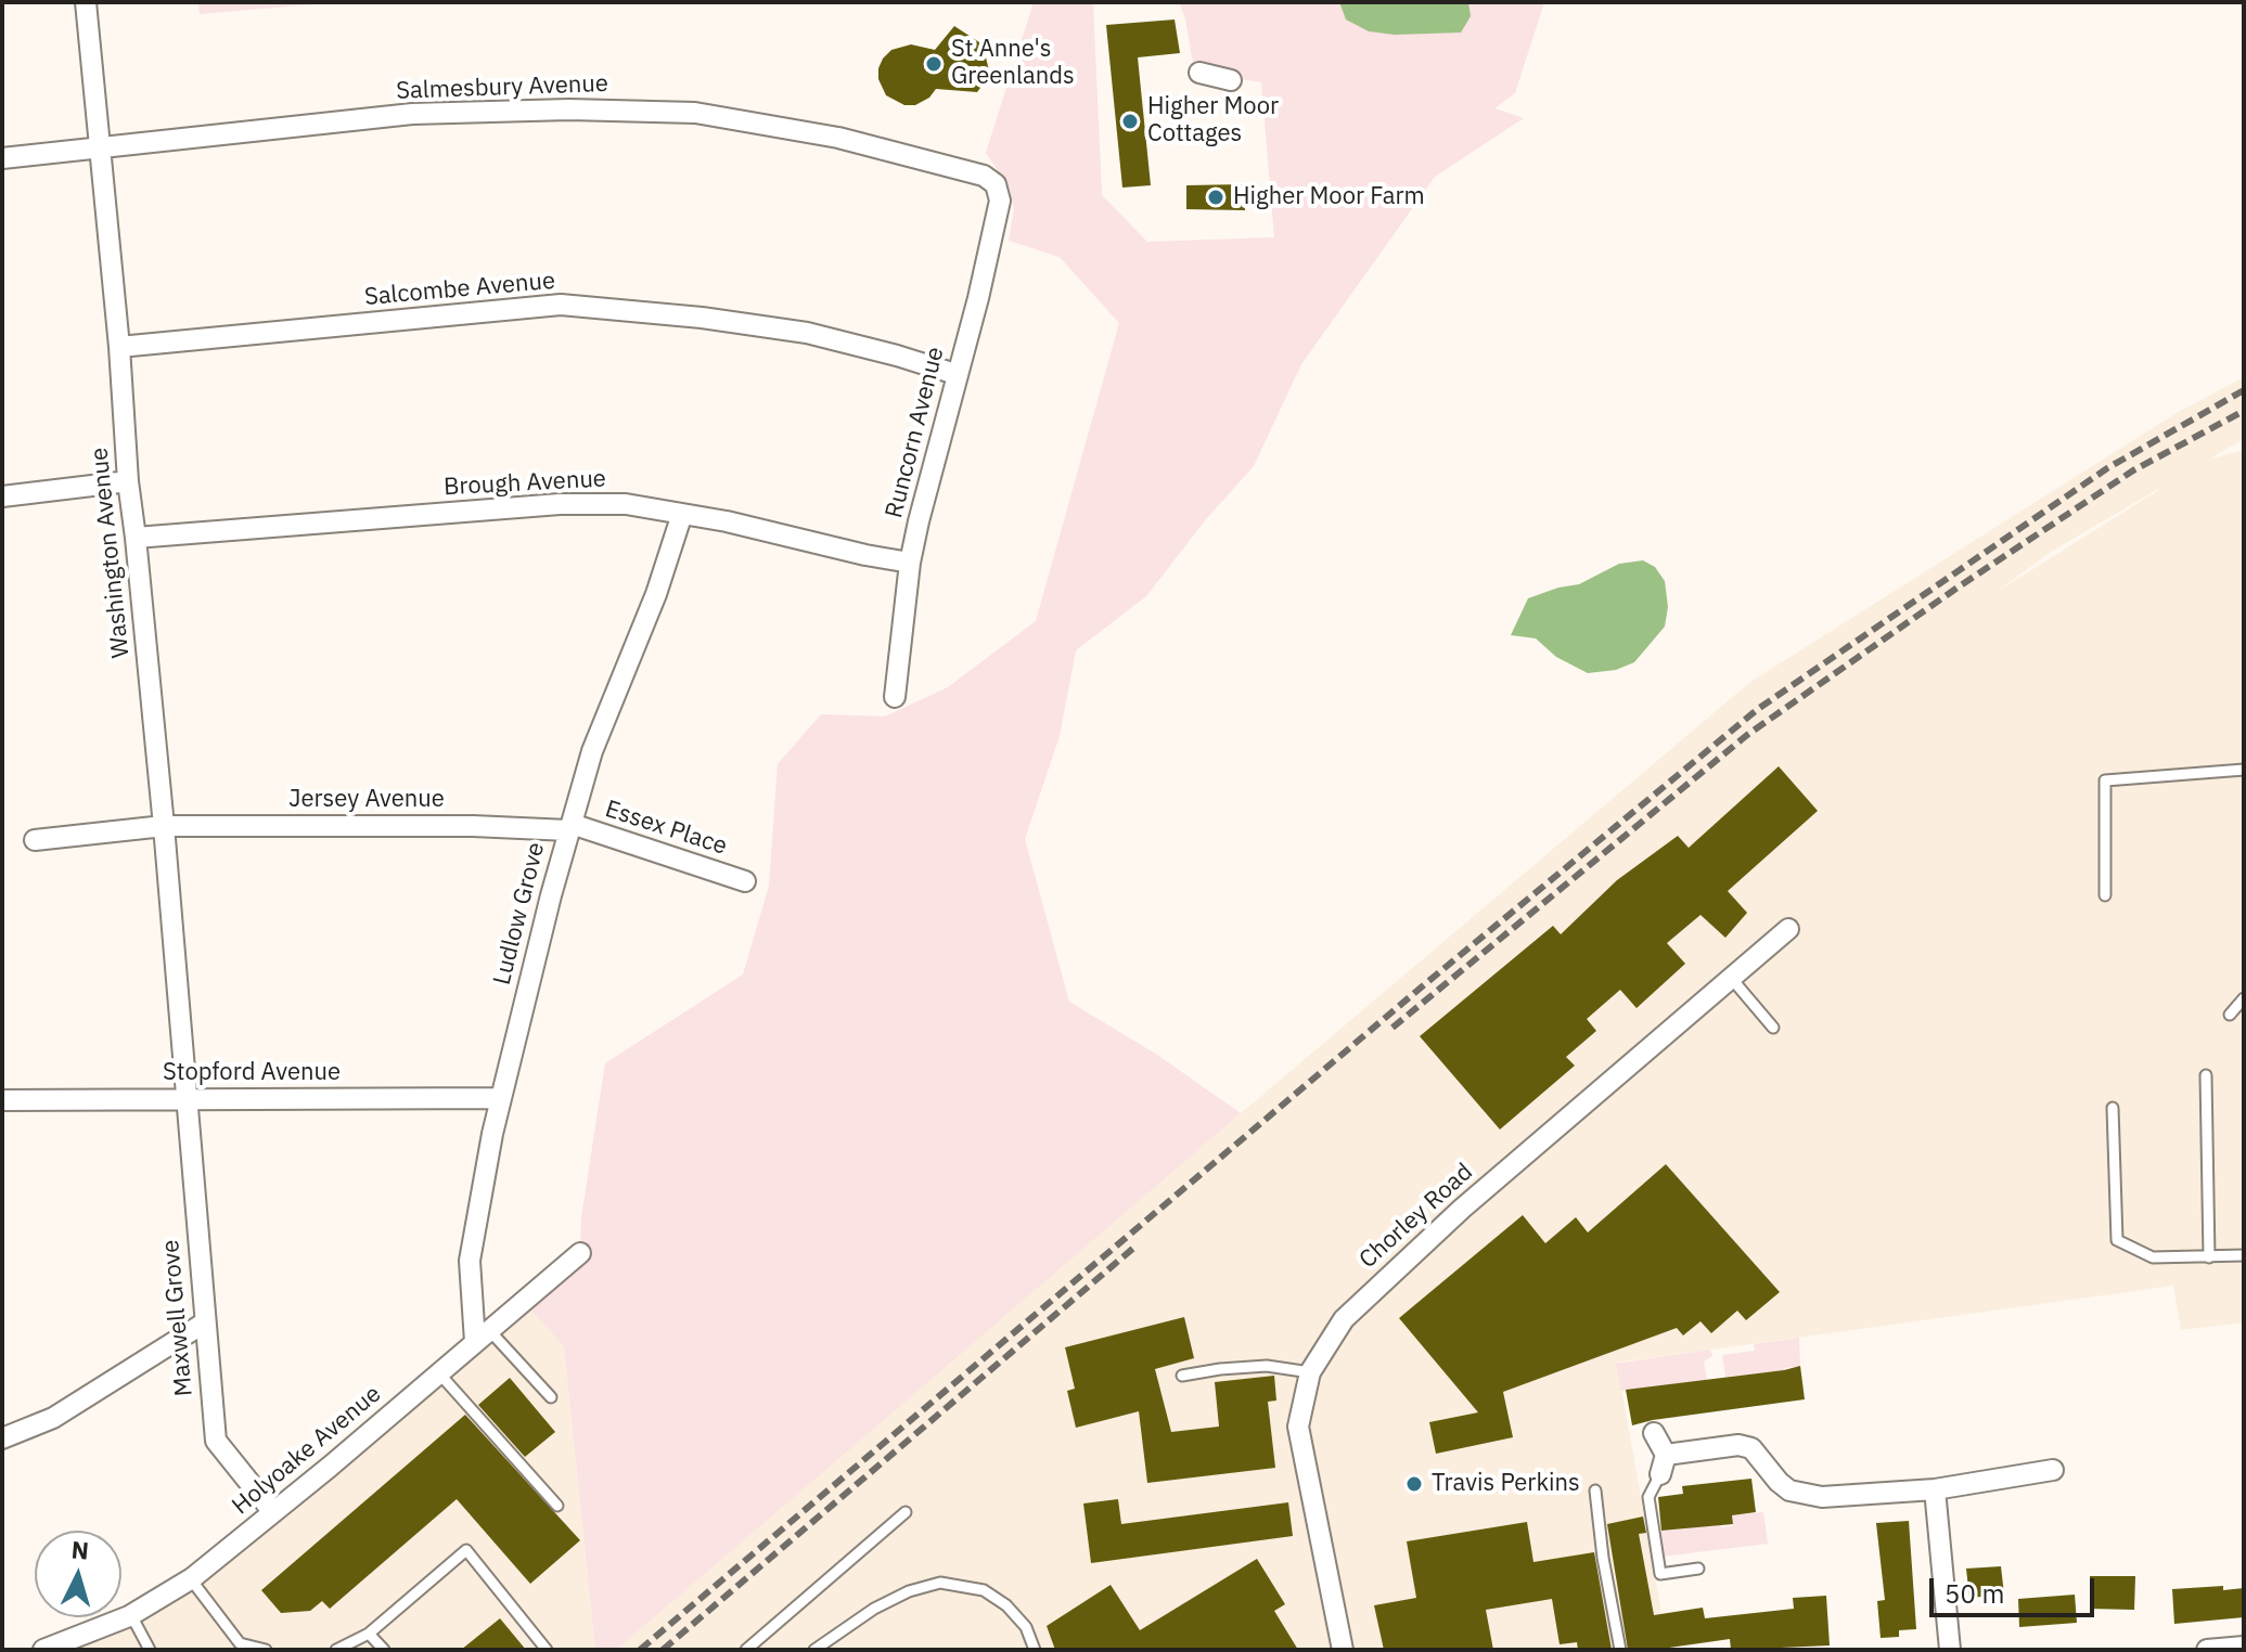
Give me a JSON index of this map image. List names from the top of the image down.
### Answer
{
  "streets": {
    "street": [
      "Salmesbury Avenue",
      "Salcombe Avenue",
      "Runcorn Avenue",
      "Brough Avenue",
      "Washington Avenue",
      "Jersey Avenue",
      "Essex Place",
      "Ludlow Grove",
      "Stopford Avenue",
      "Chorley Road",
      "Maxwell Grove",
      "Holyoake Avenue"
    ]
  },
  "crossings": [
    ["Salmesbury Avenue", "Runcorn Avenue"],
    ["Salmesbury Avenue", "Washington Avenue"],
    ["Salcombe Avenue", "Runcorn Avenue"],
    ["Salcombe Avenue", "Washington Avenue"],
    ["Runcorn Avenue", "Brough Avenue"],
    ["Brough Avenue", "Washington Avenue"],
    ["Brough Avenue", "Ludlow Grove"],
    ["Washington Avenue", "Jersey Avenue"],
    ["Washington Avenue", "Stopford Avenue"],
    ["Washington Avenue", "Maxwell Grove"],
    ["Jersey Avenue", "Essex Place"],
    ["Jersey Avenue", "Ludlow Grove"],
    ["Essex Place", "Ludlow Grove"],
    ["Ludlow Grove", "Stopford Avenue"],
    ["Ludlow Grove", "Holyoake Avenue"],
    ["Stopford Avenue", "Maxwell Grove"],
    ["Maxwell Grove", "Holyoake Avenue"]
  ],
  "places": [
    "St Anne's Greenlands",
    "Higher Moor Cottages",
    "Higher Moor Farm",
    "Travis Perkins"
  ],
  "scale_bar": "50 m",
  "north": "top"
}
